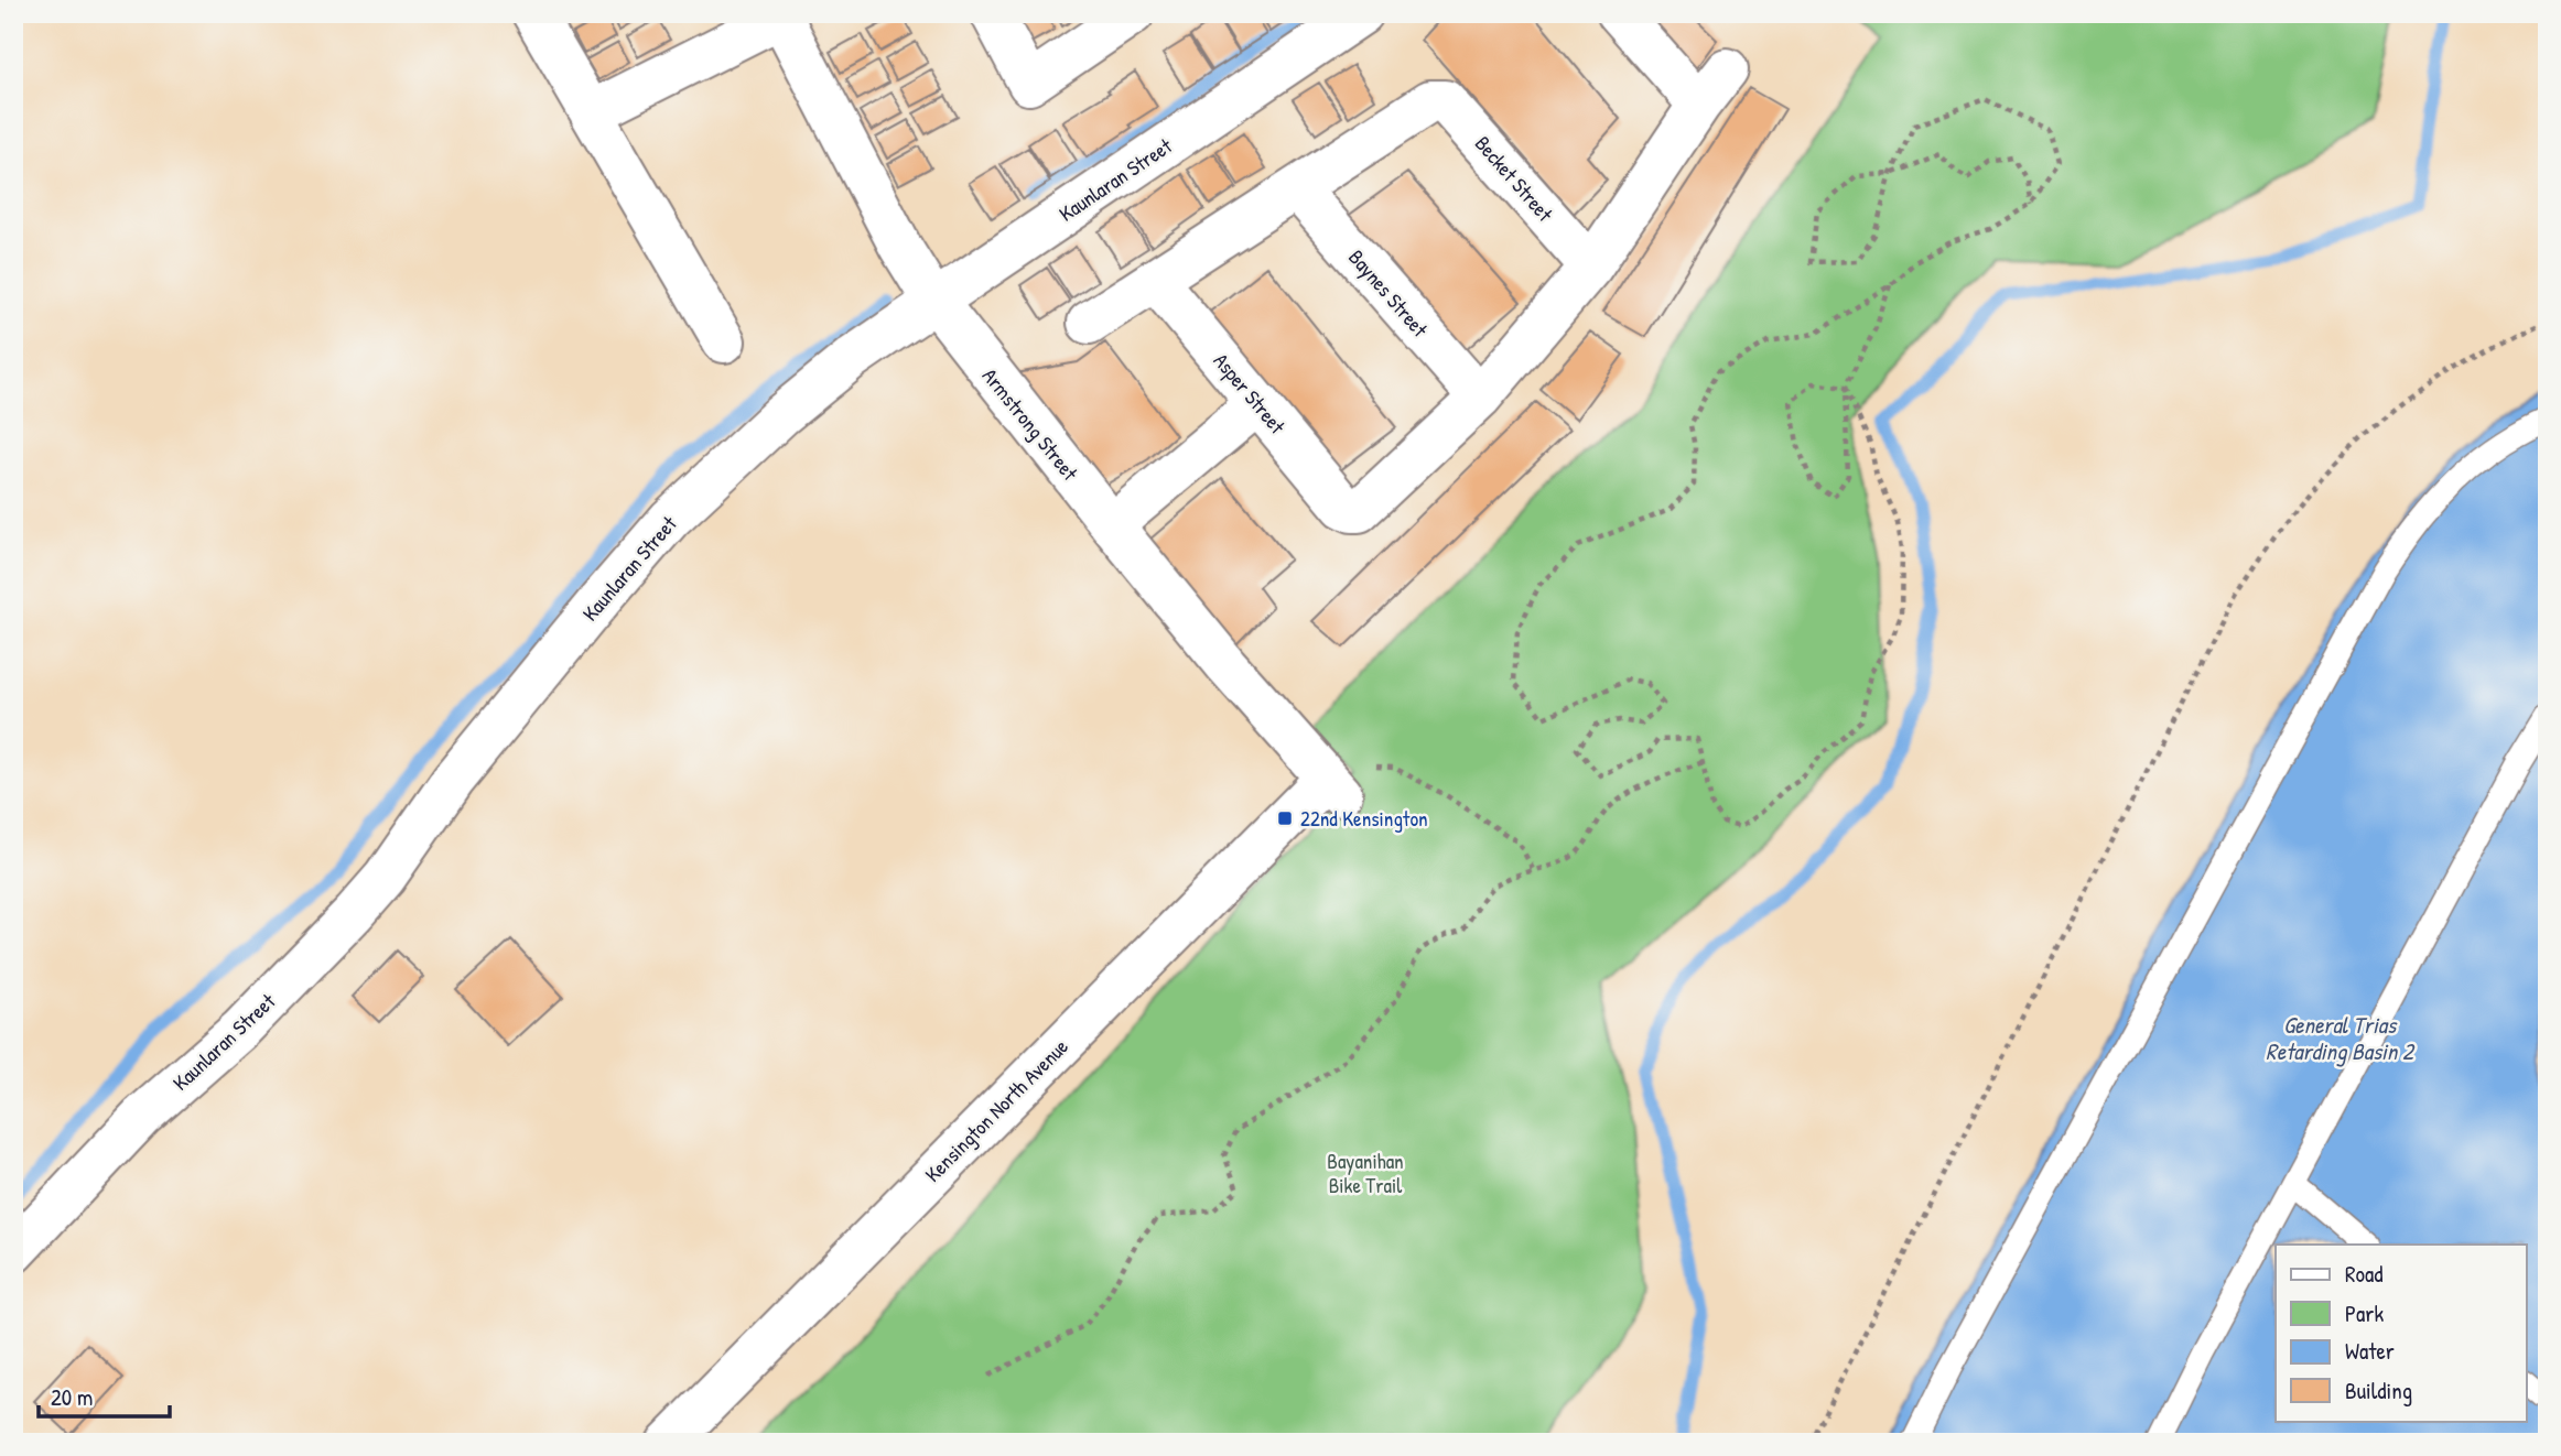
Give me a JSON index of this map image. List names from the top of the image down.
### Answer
{
  "streets": {
    "street": [
      "Becket Street",
      "Kaunlaran Street",
      "Baynes Street",
      "Asper Street",
      "Armstrong Street",
      "Kensington North Avenue"
    ]
  },
  "crossings": [
    ["Becket Street", "Baynes Street"],
    ["Kaunlaran Street", "Armstrong Street"],
    ["Baynes Street", "Asper Street"],
    ["Armstrong Street", "Kensington North Avenue"]
  ],
  "water": ["General Trias Retarding Basin 2"],
  "parks": ["Bayanihan Bike Trail"],
  "places": {
    "transit": ["22nd Kensington"]
  },
  "legend": [
    "Road",
    "Park",
    "Water",
    "Building"
  ],
  "scale_bar": "20 m"
}
